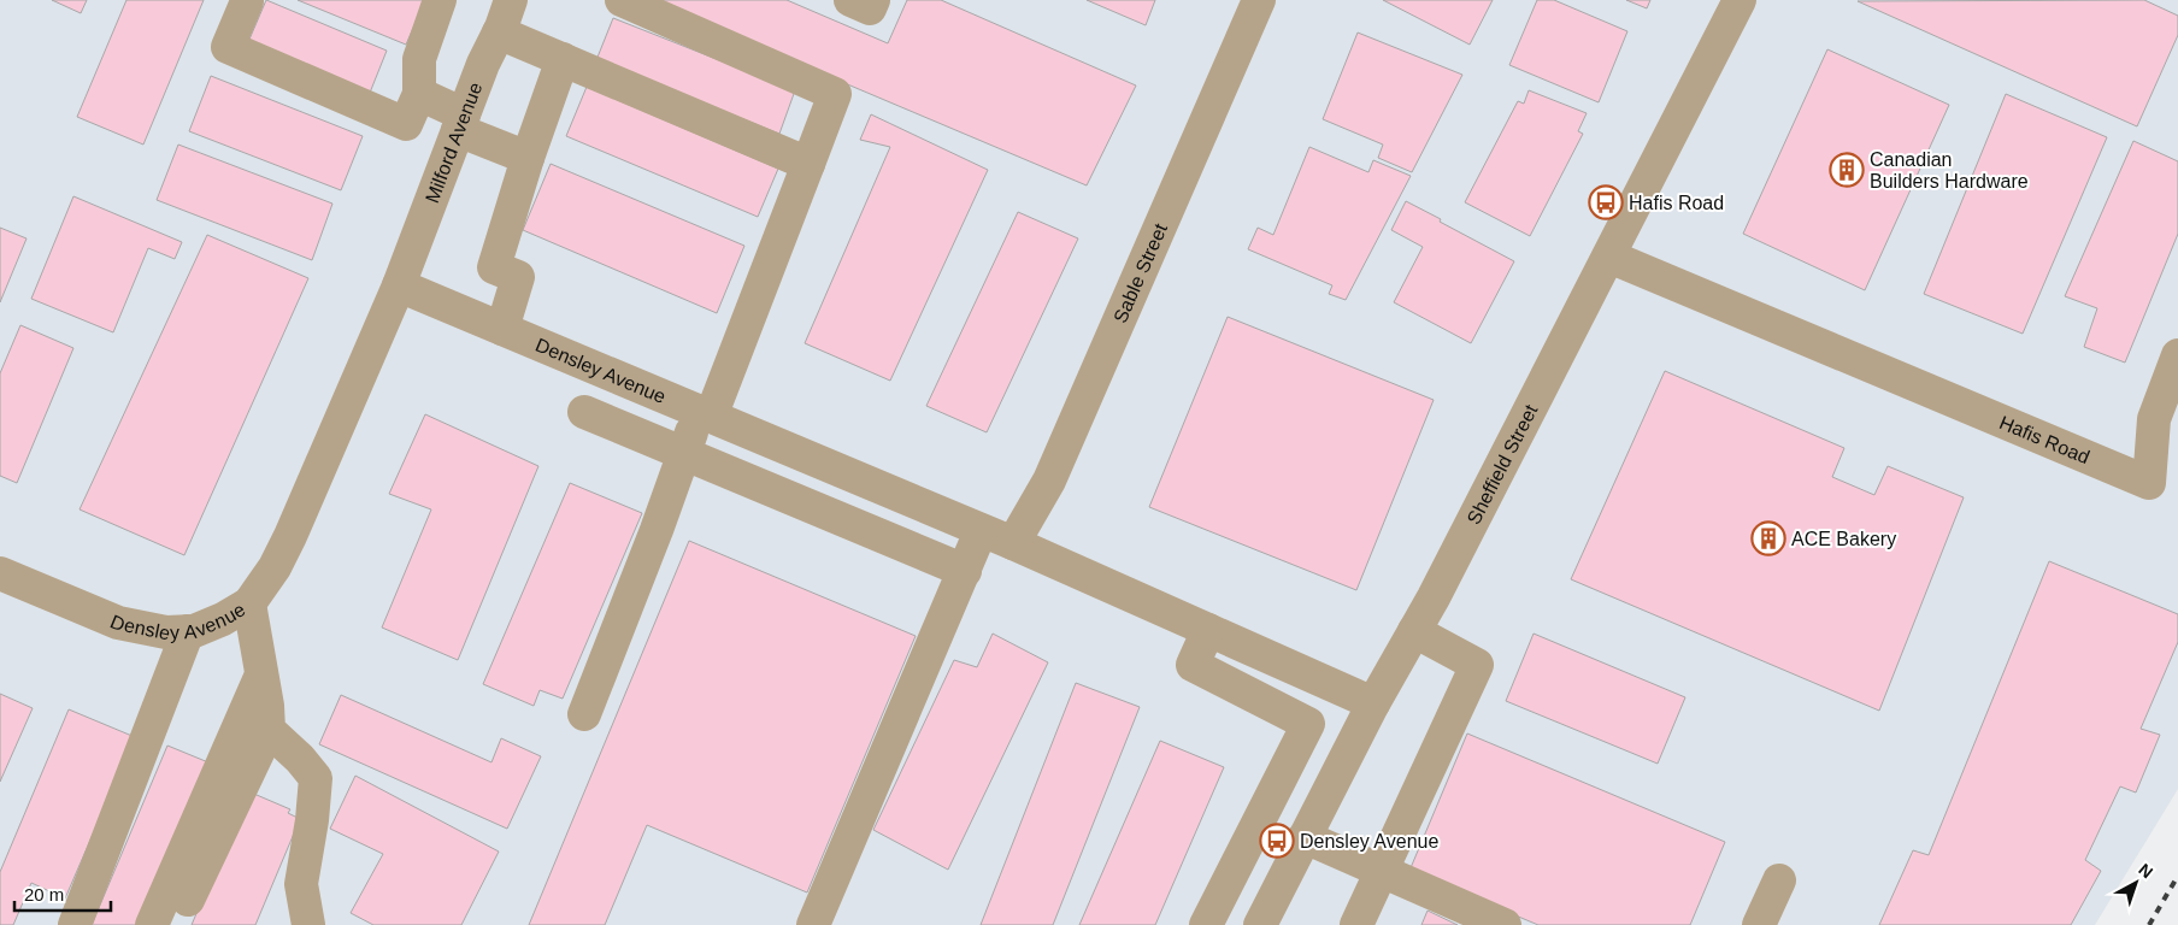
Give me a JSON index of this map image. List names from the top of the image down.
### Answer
{
  "streets": {
    "street": [
      "Milford Avenue",
      "Sable Street",
      "Densley Avenue",
      "Hafis Road",
      "Sheffield Street"
    ]
  },
  "crossings": [
    ["Milford Avenue", "Densley Avenue"],
    ["Sable Street", "Densley Avenue"],
    ["Densley Avenue", "Sheffield Street"],
    ["Hafis Road", "Sheffield Street"]
  ],
  "places": {
    "building": ["Canadian Builders Hardware", "ACE Bakery"],
    "bus stop": ["Hafis Road", "Densley Avenue"]
  },
  "scale_bar": "20 m",
  "north": "top right"
}
